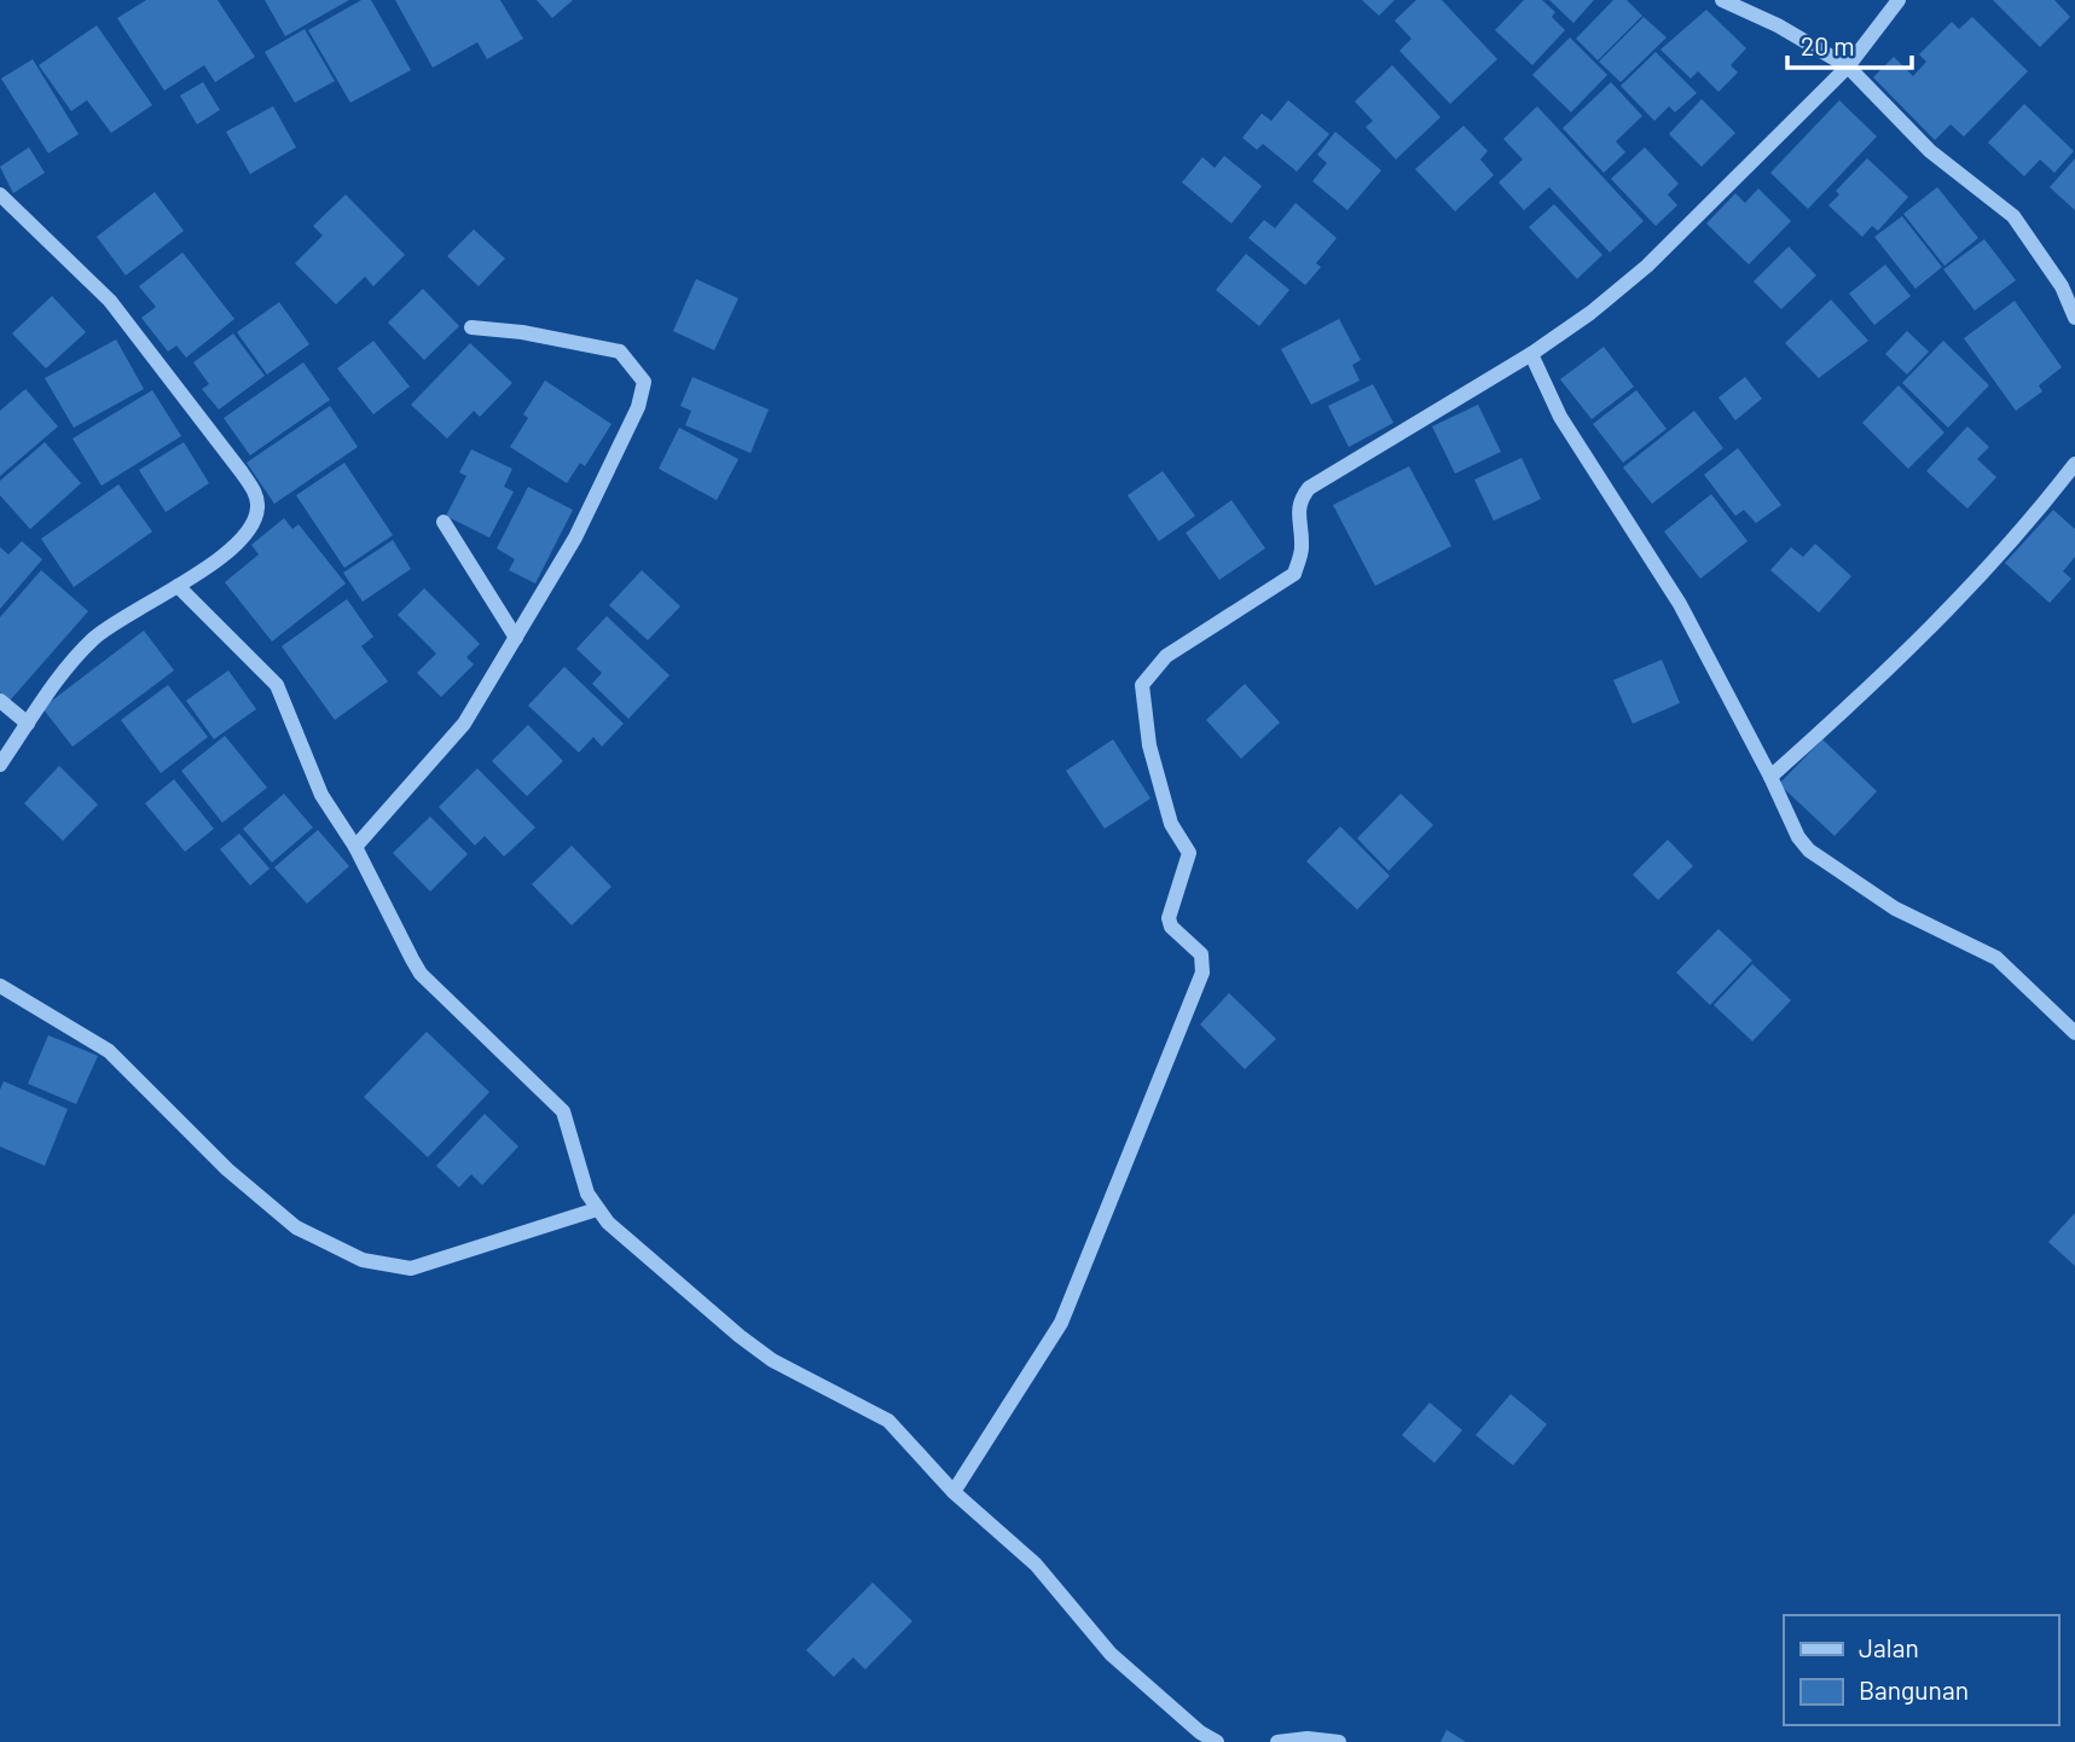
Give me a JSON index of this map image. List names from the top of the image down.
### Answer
{
  "legend": ["Jalan", "Bangunan"],
  "scale_bar": "20 m"
}
